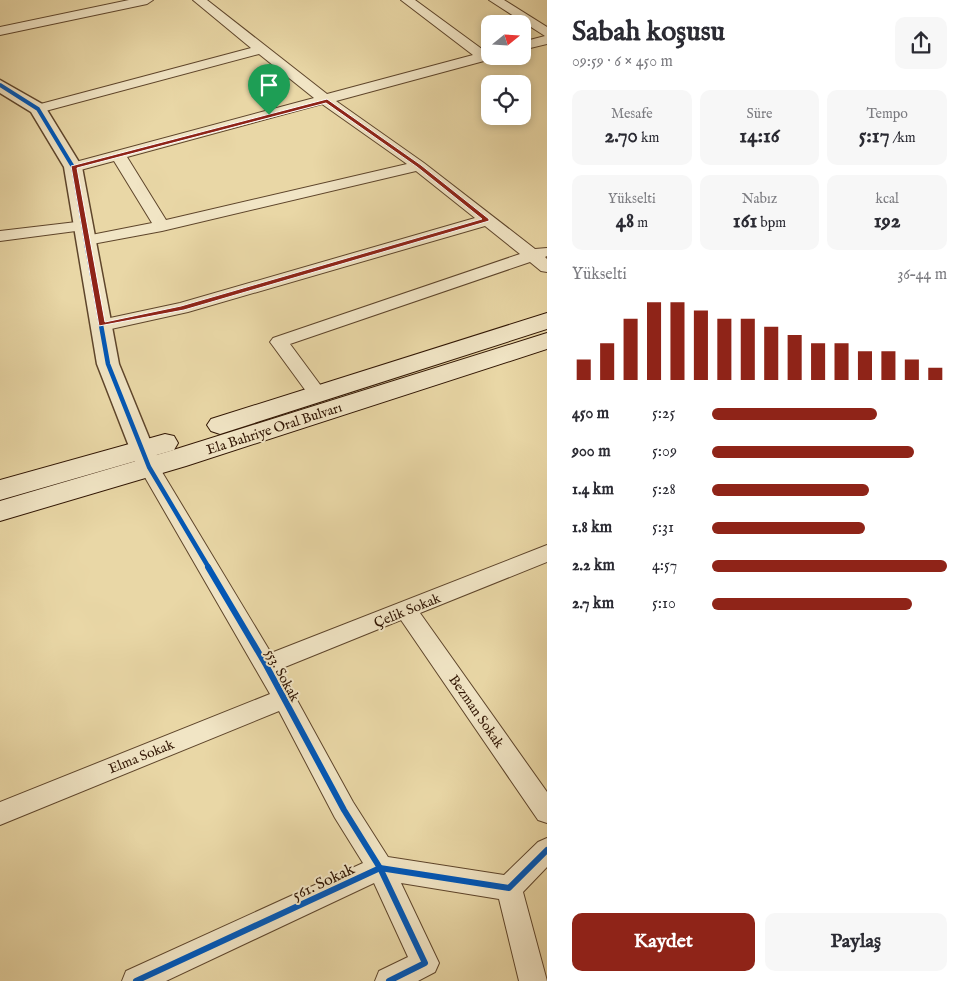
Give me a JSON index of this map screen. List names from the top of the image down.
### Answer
{
  "streets": {
    "main road": ["Ela Bahriye Oral Bulvarı"],
    "street": [
      "Çelik Sokak",
      "553. Sokak",
      "Bezman Sokak",
      "Elma Sokak",
      "561. Sokak"
    ]
  },
  "crossings": [
    ["Ela Bahriye Oral Bulvarı", "553. Sokak"],
    ["Çelik Sokak", "553. Sokak"],
    ["Çelik Sokak", "Bezman Sokak"],
    ["553. Sokak", "Elma Sokak"],
    ["553. Sokak", "561. Sokak"]
  ],
  "north": "right",
  "page": {
    "heading": ["Sabah koşusu", "09:59 · 6 × 450 m"],
    "stats": [
      ["Mesafe", "2.70 km"],
      ["Süre", "14:16"],
      ["Tempo", "5:17 /km"],
      ["Yükselti", "48 m"],
      ["Nabız", "161 bpm"],
      ["kcal", "192"]
    ],
    "chart": ["Yükselti", "36–44 m"],
    "list": [
      {
        "name": "450 m",
        "note": "5:25"
      },
      {
        "name": "900 m",
        "note": "5:09"
      },
      {
        "name": "1.4 km",
        "note": "5:28"
      },
      {
        "name": "1.8 km",
        "note": "5:31"
      },
      {
        "name": "2.2 km",
        "note": "4:57"
      },
      {
        "name": "2.7 km",
        "note": "5:10"
      }
    ],
    "buttons": ["Kaydet", "Paylaş"]
  }
}
